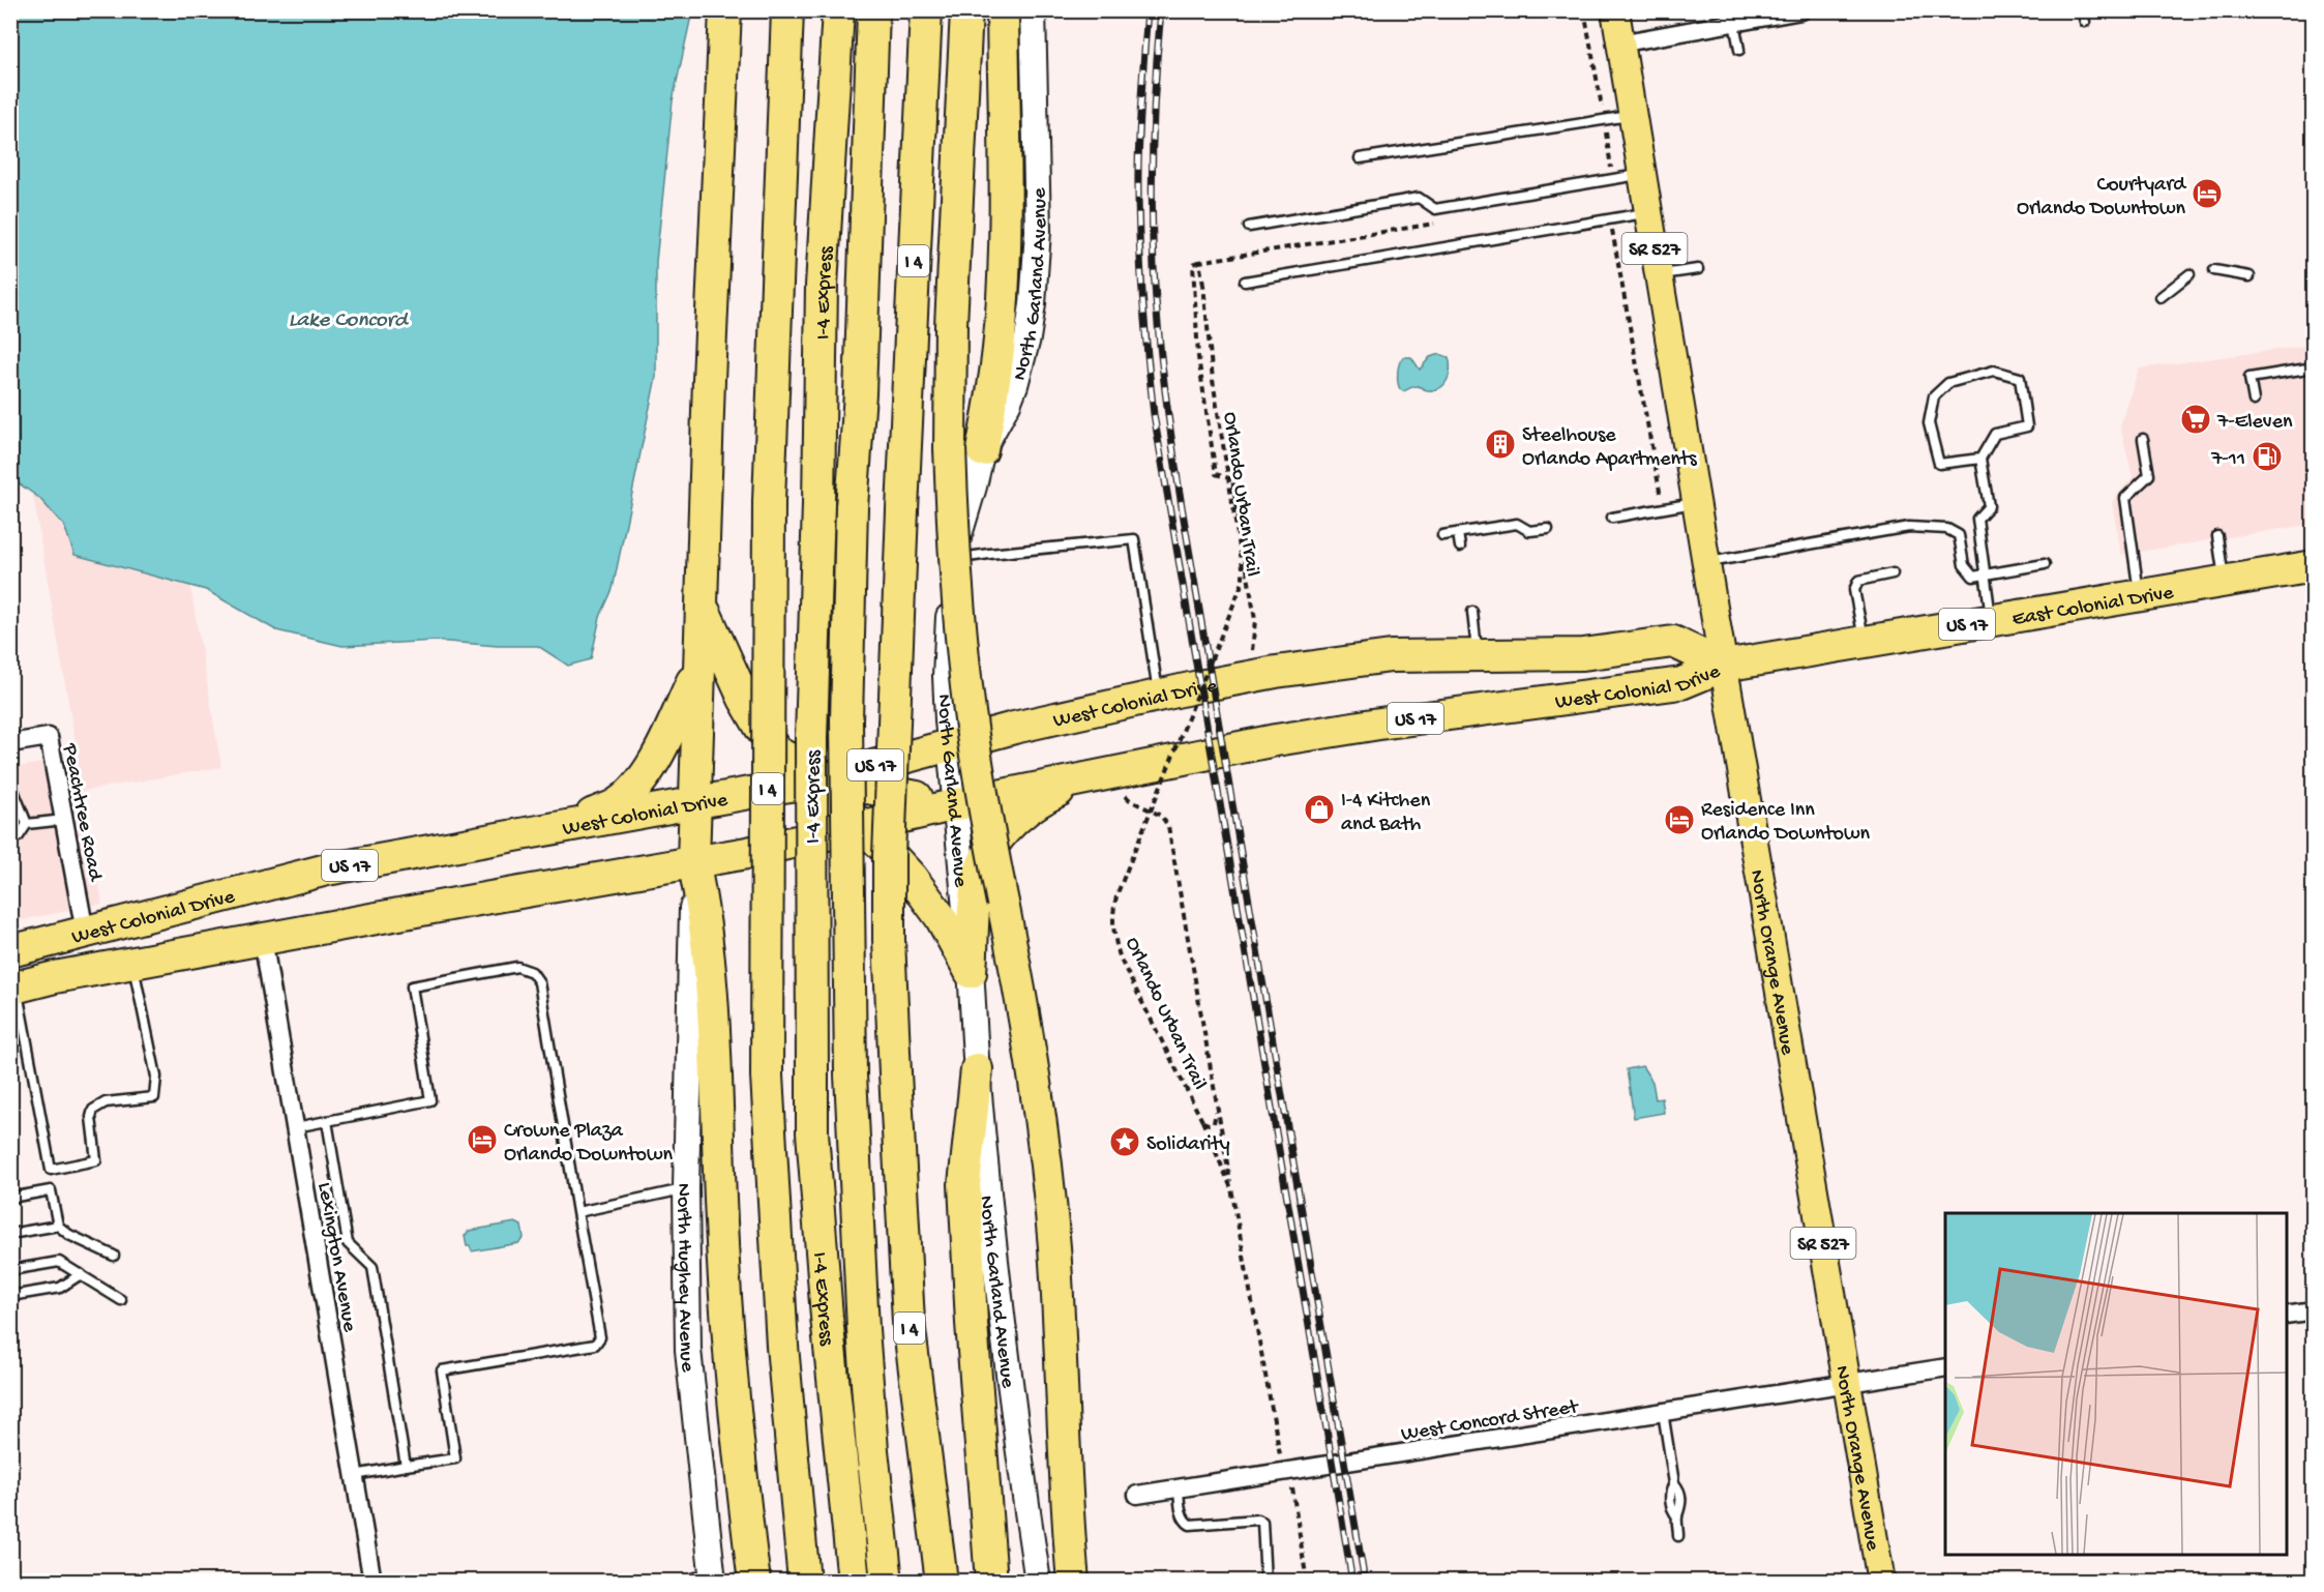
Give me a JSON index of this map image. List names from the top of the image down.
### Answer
{
  "streets": {
    "highway": [
      "I 4",
      "I-4 Express",
      "East Colonial Drive",
      "US 17",
      "West Colonial Drive"
    ],
    "main road": ["SR 527", "North Orange Avenue"],
    "street": [
      "North Garland Avenue",
      "Peachtree Road",
      "Lexington Avenue",
      "North Hughey Avenue",
      "West Concord Street"
    ],
    "path": ["Orlando Urban Trail"]
  },
  "crossings": [
    ["North Garland Avenue", "West Colonial Drive"],
    ["East Colonial Drive", "West Colonial Drive"],
    ["East Colonial Drive", "North Orange Avenue"],
    ["West Colonial Drive", "Peachtree Road"],
    ["West Colonial Drive", "North Orange Avenue"],
    ["West Colonial Drive", "Lexington Avenue"],
    ["West Colonial Drive", "North Hughey Avenue"],
    ["North Orange Avenue", "West Concord Street"]
  ],
  "water": ["Lake Concord"],
  "places": {
    "hotel": ["Courtyard Orlando Downtown", "Residence Inn Orlando Downtown", "Crowne Plaza Orlando Downtown"],
    "supermarket": ["7-Eleven"],
    "building": ["Steelhouse Orlando Apartments"],
    "fuel station": ["7-11"],
    "shop": ["I-4 Kitchen and Bath"],
    "place": ["Solidarity"]
  }
}
